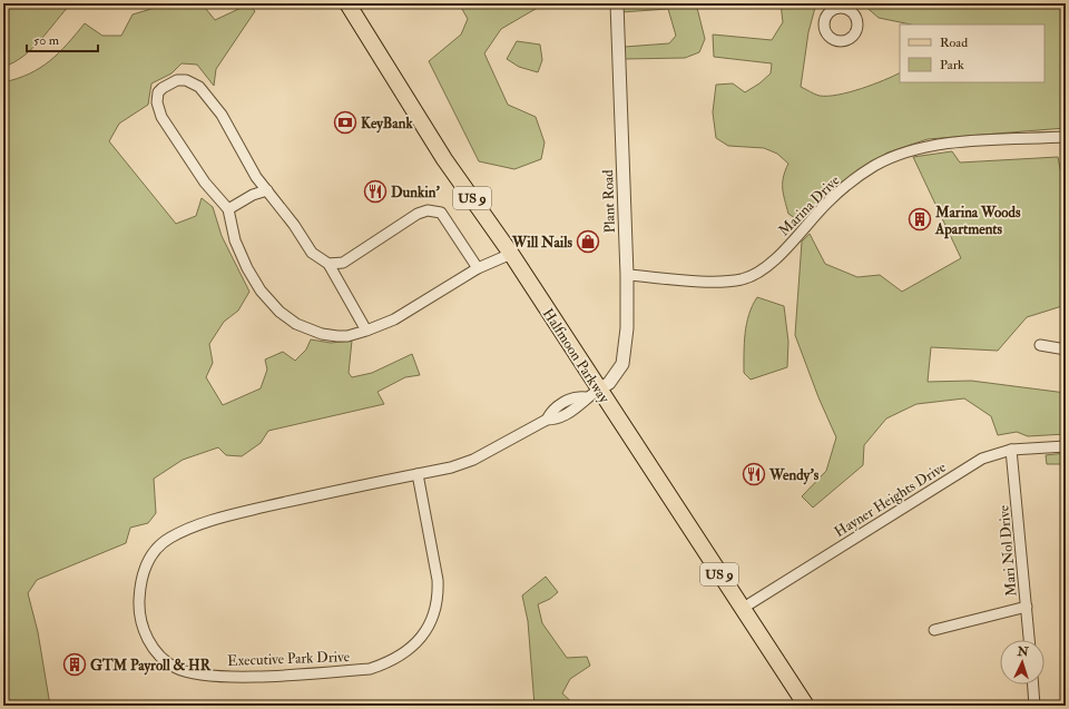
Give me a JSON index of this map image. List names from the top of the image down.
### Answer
{
  "streets": {
    "main road": ["US 9", "Halfmoon Parkway"],
    "street": [
      "Plant Road",
      "Marina Drive",
      "Hayner Heights Drive",
      "Mari Nol Drive",
      "Executive Park Drive"
    ]
  },
  "crossings": [
    ["Plant Road", "Marina Drive"],
    ["Plant Road", "Halfmoon Parkway"],
    ["Plant Road", "Executive Park Drive"],
    ["Halfmoon Parkway", "Hayner Heights Drive"],
    ["Halfmoon Parkway", "Executive Park Drive"],
    ["Hayner Heights Drive", "Mari Nol Drive"]
  ],
  "places": {
    "bank": ["KeyBank"],
    "restaurant": ["Dunkin'", "Wendy's"],
    "building": ["Marina Woods Apartments", "GTM Payroll & HR"],
    "shop": ["Will Nails"]
  },
  "legend": ["Road", "Park"],
  "scale_bar": "50 m",
  "north": "top"
}
